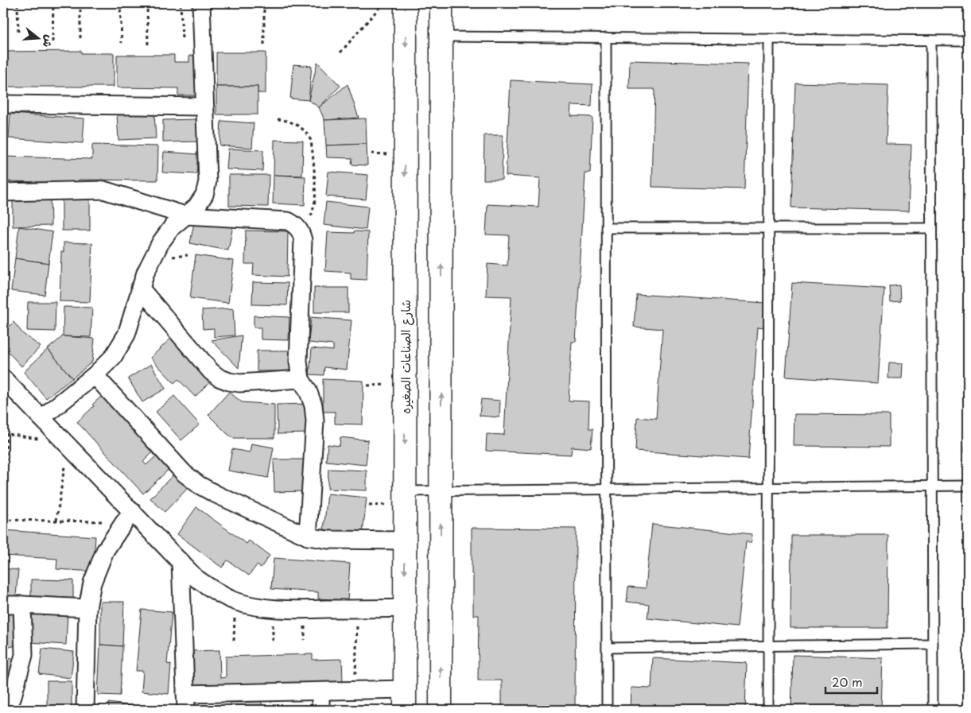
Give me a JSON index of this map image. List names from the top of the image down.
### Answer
{
  "streets": {
    "street": ["شارع الصناعات الصغيره"]
  },
  "scale_bar": "20 m",
  "north": "right"
}
